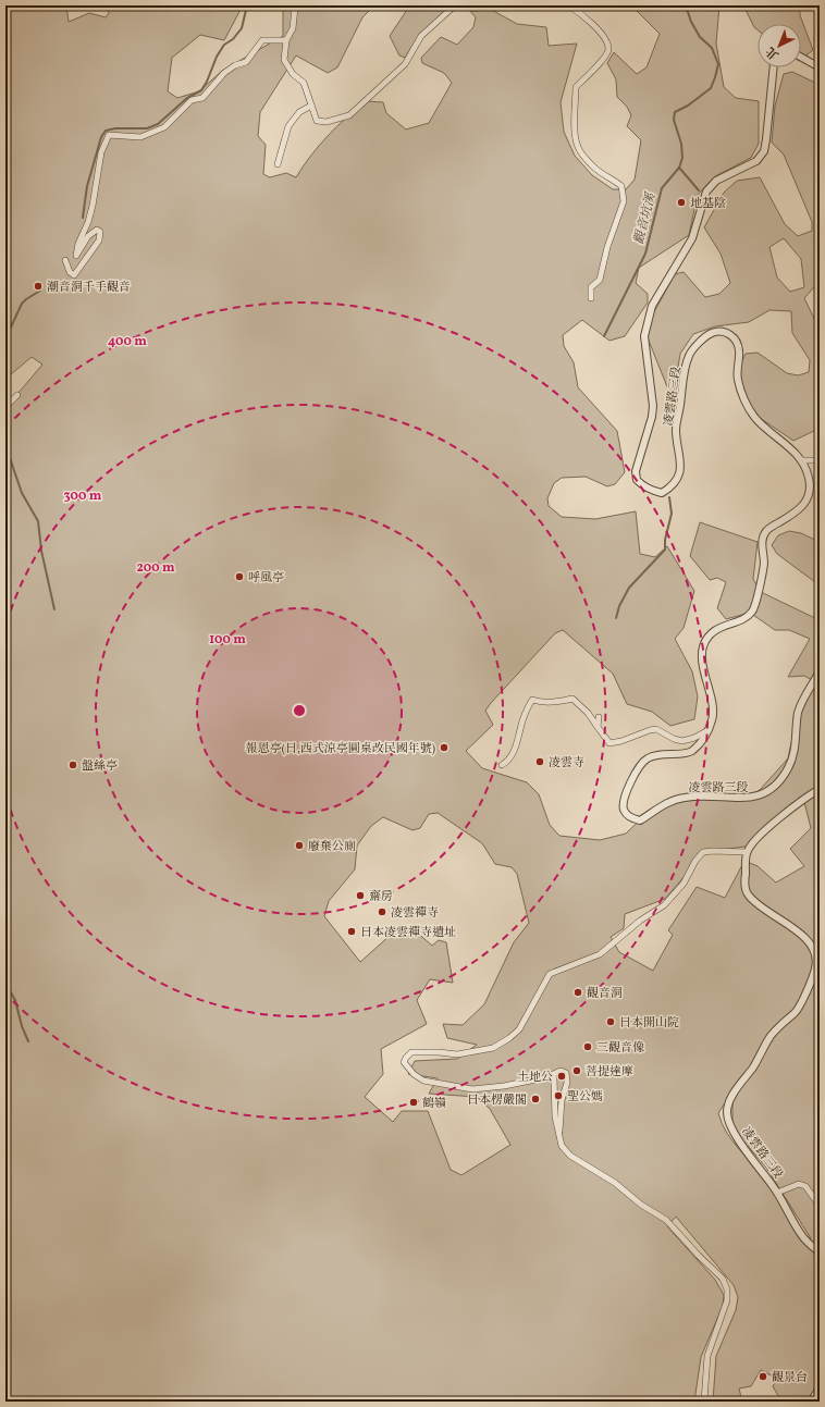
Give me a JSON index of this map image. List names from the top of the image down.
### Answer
{
  "streets": {
    "street": ["凌雲路三段"]
  },
  "water": ["觀音坑溪"],
  "places": [
    "地基陰",
    "潮音洞千手觀音",
    "呼風亭",
    "報恩亭(日,西式涼亭圓桌改民國年號)",
    "凌雲寺",
    "盤絲亭",
    "廢棄公廁",
    "齋房",
    "凌雲禪寺",
    "日本凌雲禪寺遺址",
    "觀音洞",
    "日本開山院",
    "三觀音像",
    "菩提達摩",
    "土地公",
    "聖公媽",
    "日本楞嚴閣",
    "鶴嶺",
    "觀景台"
  ],
  "north": "bottom left",
  "rings": [
    "400 m",
    "300 m",
    "200 m",
    "100 m"
  ]
}
